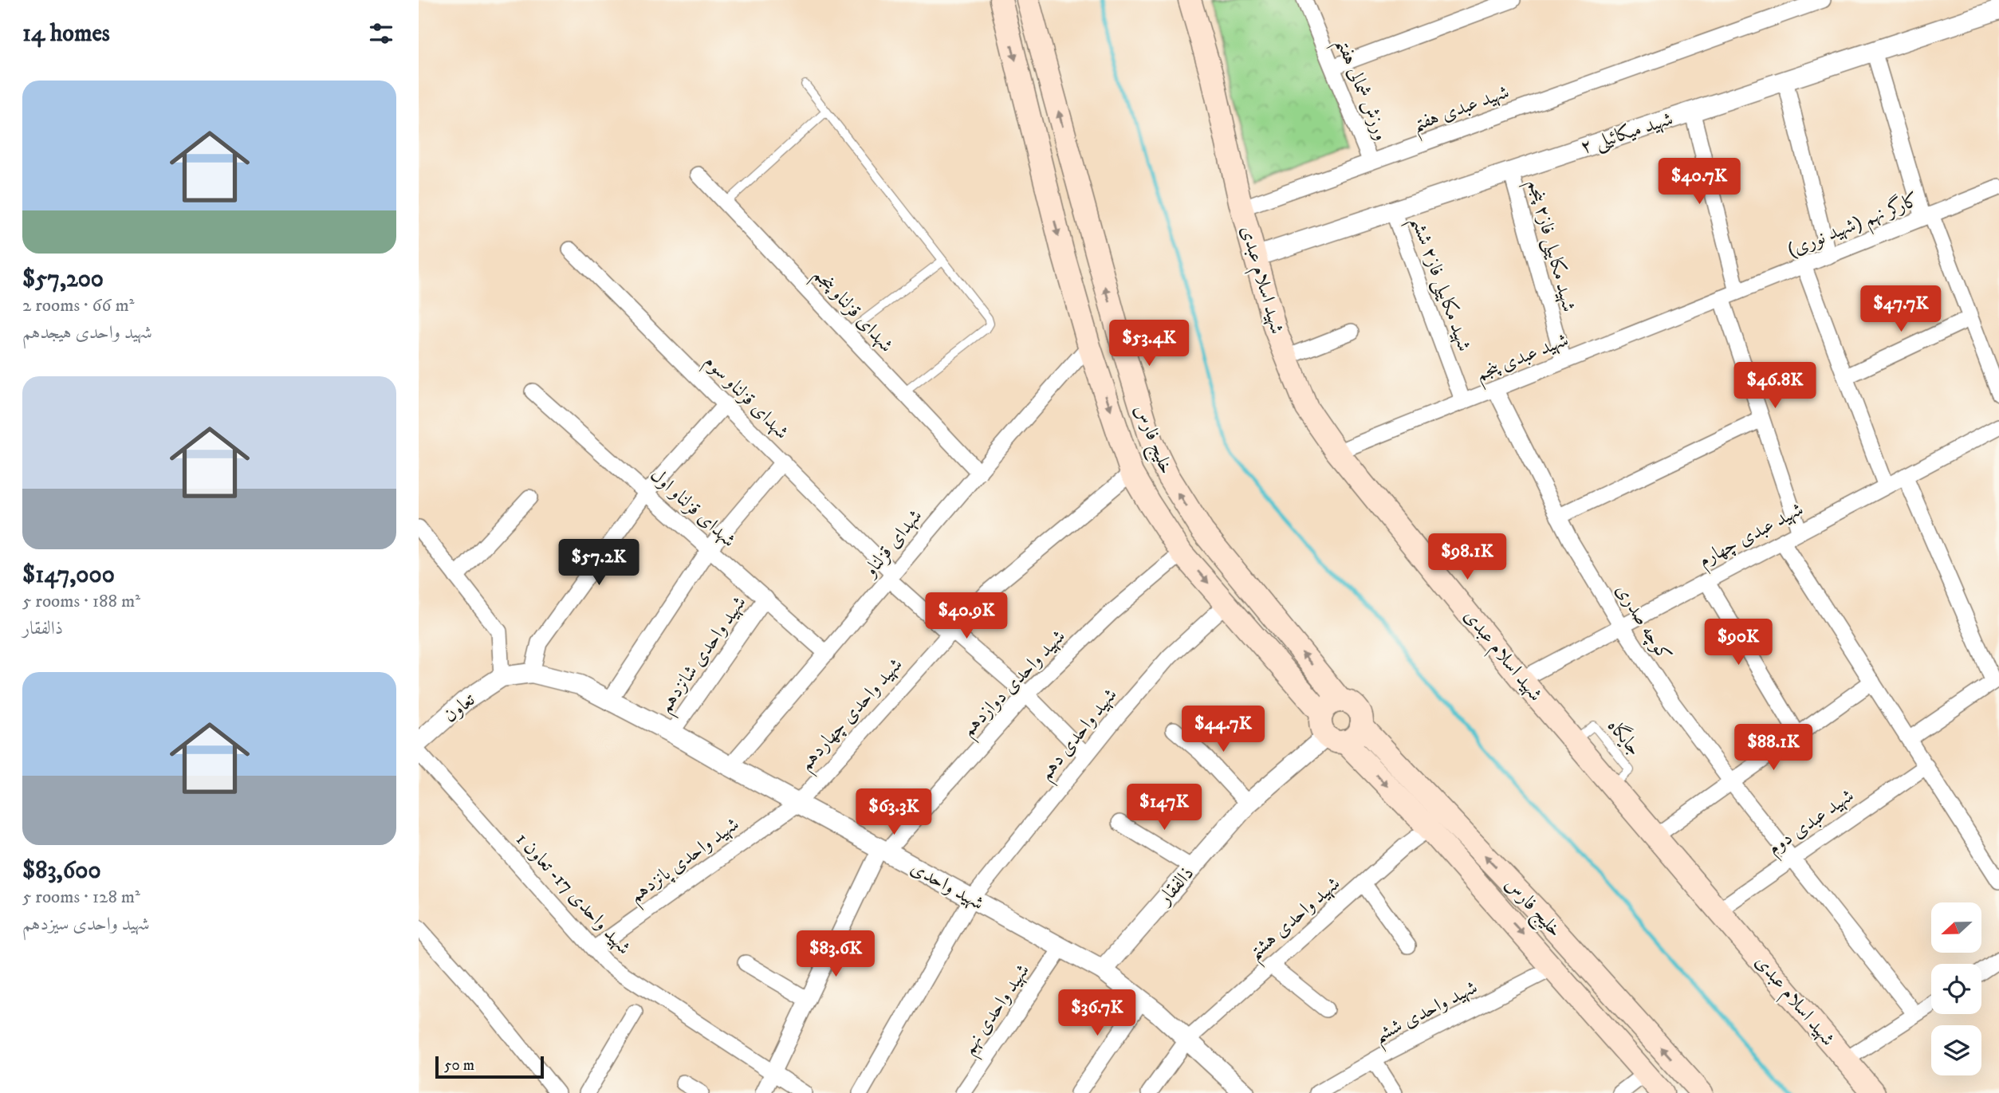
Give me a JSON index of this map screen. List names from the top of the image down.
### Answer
{
  "streets": {
    "main road": ["شهید اسلام عبدی", "خلیج فارس"],
    "street": [
      "ورزش شمالی هفتم",
      "شهید عبدی هفتم",
      "شهید میکائیلی ۲",
      "کارگر نهم (شهید نوری)",
      "شهید مکاییلی فاز۲ پنجم",
      "شهید مکاییلی فاز۲ ششم",
      "شهدای قزلناو پنجم",
      "شهید عبدی پنجم",
      "شهدای قزلناو سوم",
      "شهدای قزلناو اول",
      "شهید عبدی چهارم",
      "شهدای قزلناو",
      "کوچه صدری",
      "شهید واحدی شانزدهم",
      "شهید واحدی دوازدهم",
      "تعاون",
      "شهید واحدی چهاردهم",
      "شهید واحدی دهم",
      "شهید عبدی دوم",
      "شهید واحدی پانزدهم",
      "شهید واحدی",
      "ذالفقار",
      "شهید واحدی 17- تعاون 1",
      "شهید واحدی هشتم",
      "شهید واحدی نهم",
      "شهید واحدی ششم"
    ]
  },
  "crossings": [
    ["ورزش شمالی هفتم", "شهید عبدی هفتم"],
    ["شهید عبدی هفتم", "شهید اسلام عبدی"],
    ["شهید میکائیلی ۲", "شهید مکاییلی فاز۲ پنجم"],
    ["شهید میکائیلی ۲", "شهید اسلام عبدی"],
    ["شهید میکائیلی ۲", "شهید مکاییلی فاز۲ ششم"],
    ["کارگر نهم (شهید نوری)", "شهید عبدی پنجم"],
    ["شهید مکاییلی فاز۲ پنجم", "شهید عبدی پنجم"],
    ["شهید اسلام عبدی", "شهید عبدی پنجم"],
    ["شهید اسلام عبدی", "شهید عبدی چهارم"],
    ["شهید اسلام عبدی", "شهید عبدی دوم"],
    ["شهید مکاییلی فاز۲ ششم", "شهید عبدی پنجم"],
    ["شهدای قزلناو پنجم", "شهدای قزلناو"],
    ["شهید عبدی پنجم", "کوچه صدری"],
    ["شهدای قزلناو سوم", "شهدای قزلناو"],
    ["شهدای قزلناو سوم", "شهید واحدی دوازدهم"],
    ["شهدای قزلناو سوم", "شهید واحدی چهاردهم"],
    ["شهدای قزلناو سوم", "شهید واحدی دهم"],
    ["خلیج فارس", "ذالفقار"],
    ["خلیج فارس", "شهید واحدی هشتم"],
    ["خلیج فارس", "شهید واحدی ششم"],
    ["شهدای قزلناو اول", "شهدای قزلناو"],
    ["شهدای قزلناو اول", "شهید واحدی شانزدهم"],
    ["شهید عبدی چهارم", "کوچه صدری"],
    ["شهدای قزلناو", "شهید واحدی"],
    ["کوچه صدری", "شهید عبدی دوم"],
    ["شهید واحدی شانزدهم", "شهید واحدی"],
    ["شهید واحدی دوازدهم", "شهید واحدی"],
    ["شهید واحدی دوازدهم", "شهید واحدی 17- تعاون 1"],
    ["تعاون", "شهید واحدی"],
    ["شهید واحدی چهاردهم", "شهید واحدی پانزدهم"],
    ["شهید واحدی چهاردهم", "شهید واحدی"],
    ["شهید واحدی دهم", "شهید واحدی"],
    ["شهید واحدی پانزدهم", "شهید واحدی"],
    ["شهید واحدی پانزدهم", "شهید واحدی 17- تعاون 1"],
    ["شهید واحدی", "ذالفقار"],
    ["شهید واحدی", "شهید واحدی هشتم"],
    ["شهید واحدی", "شهید واحدی نهم"]
  ],
  "scale_bar": "50 m",
  "north": "left",
  "page": {
    "heading": "14 homes",
    "list": [
      {
        "name": "$57,200",
        "note": "2 rooms · 66 m² · شهید واحدی هیجدهم"
      },
      {
        "name": "$147,000",
        "note": "5 rooms · 188 m² · ذالفقار"
      },
      {
        "name": "$83,600",
        "note": "5 rooms · 128 m² · شهید واحدی سیزدهم"
      }
    ],
    "price": [
      "$40.7K",
      "$47.7K",
      "$53.4K",
      "$46.8K",
      "$98.1K",
      "$57.2K",
      "$40.9K",
      "$90K",
      "$44.7K",
      "$88.1K",
      "$147K",
      "$63.3K",
      "$83.6K",
      "$36.7K"
    ],
    "scale": "50 m"
  }
}
